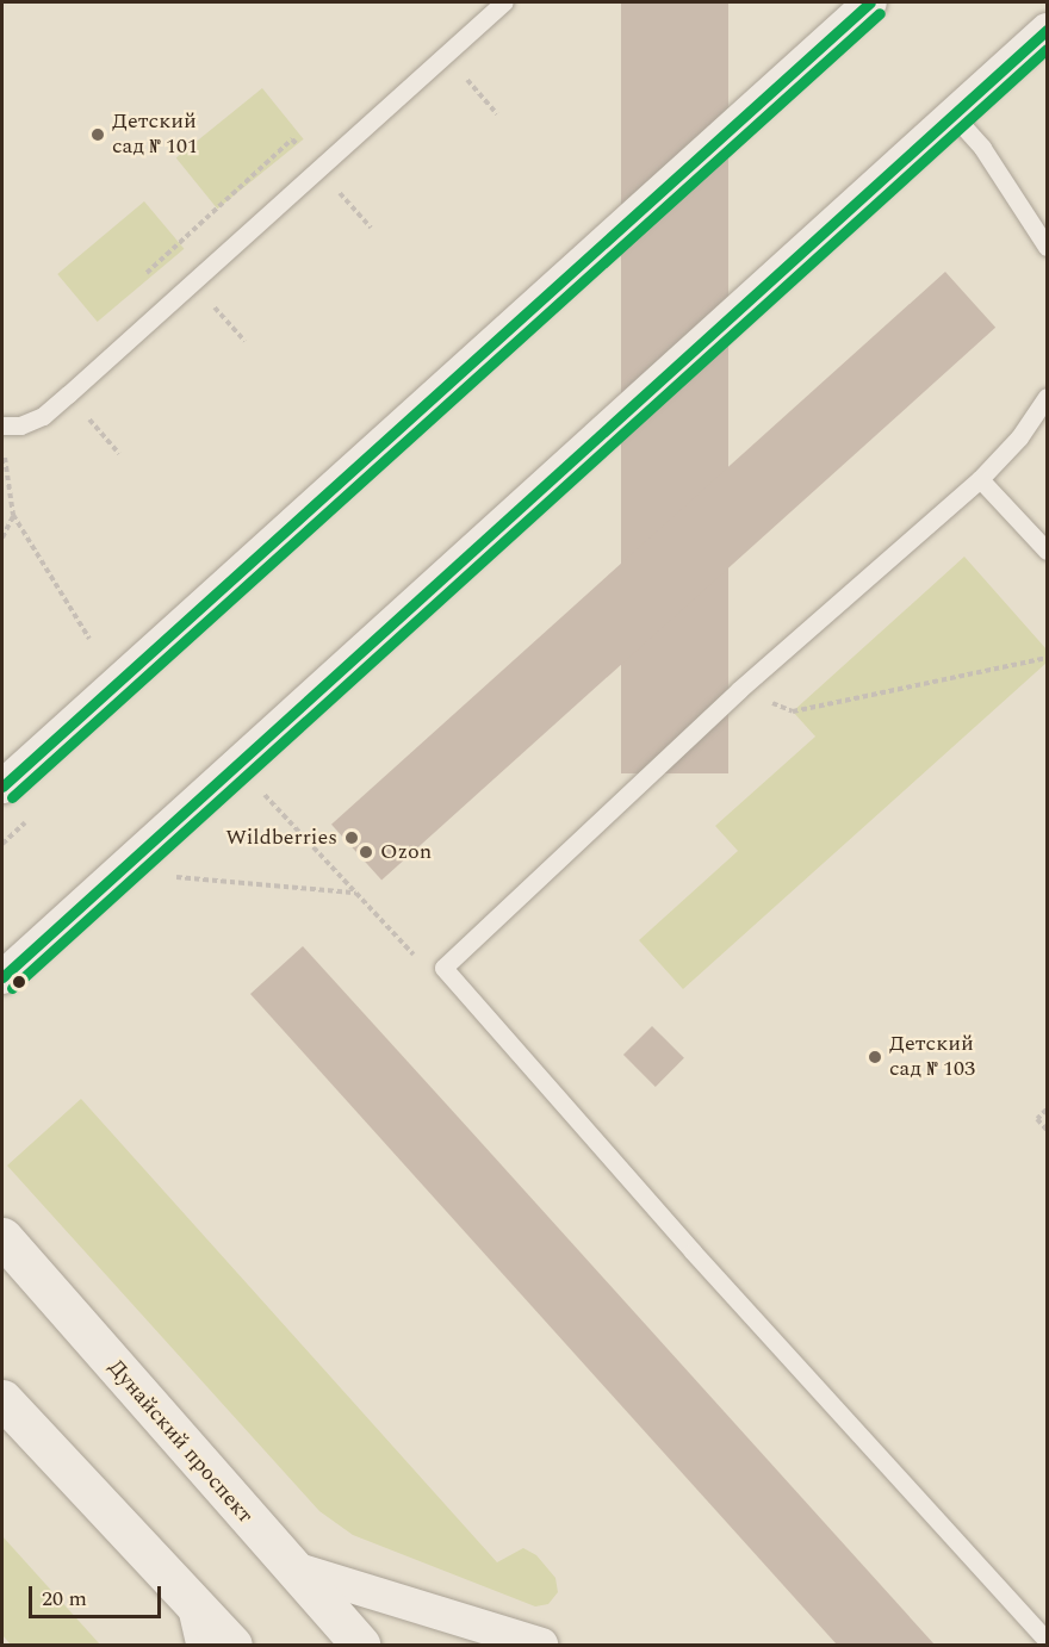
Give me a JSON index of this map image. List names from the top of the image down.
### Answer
{
  "streets": {
    "main road": ["Дунайский проспект"]
  },
  "places": [
    "Детский сад № 101",
    "Wildberries",
    "Ozon",
    "Детский сад № 103"
  ],
  "scale_bar": "20 m"
}
